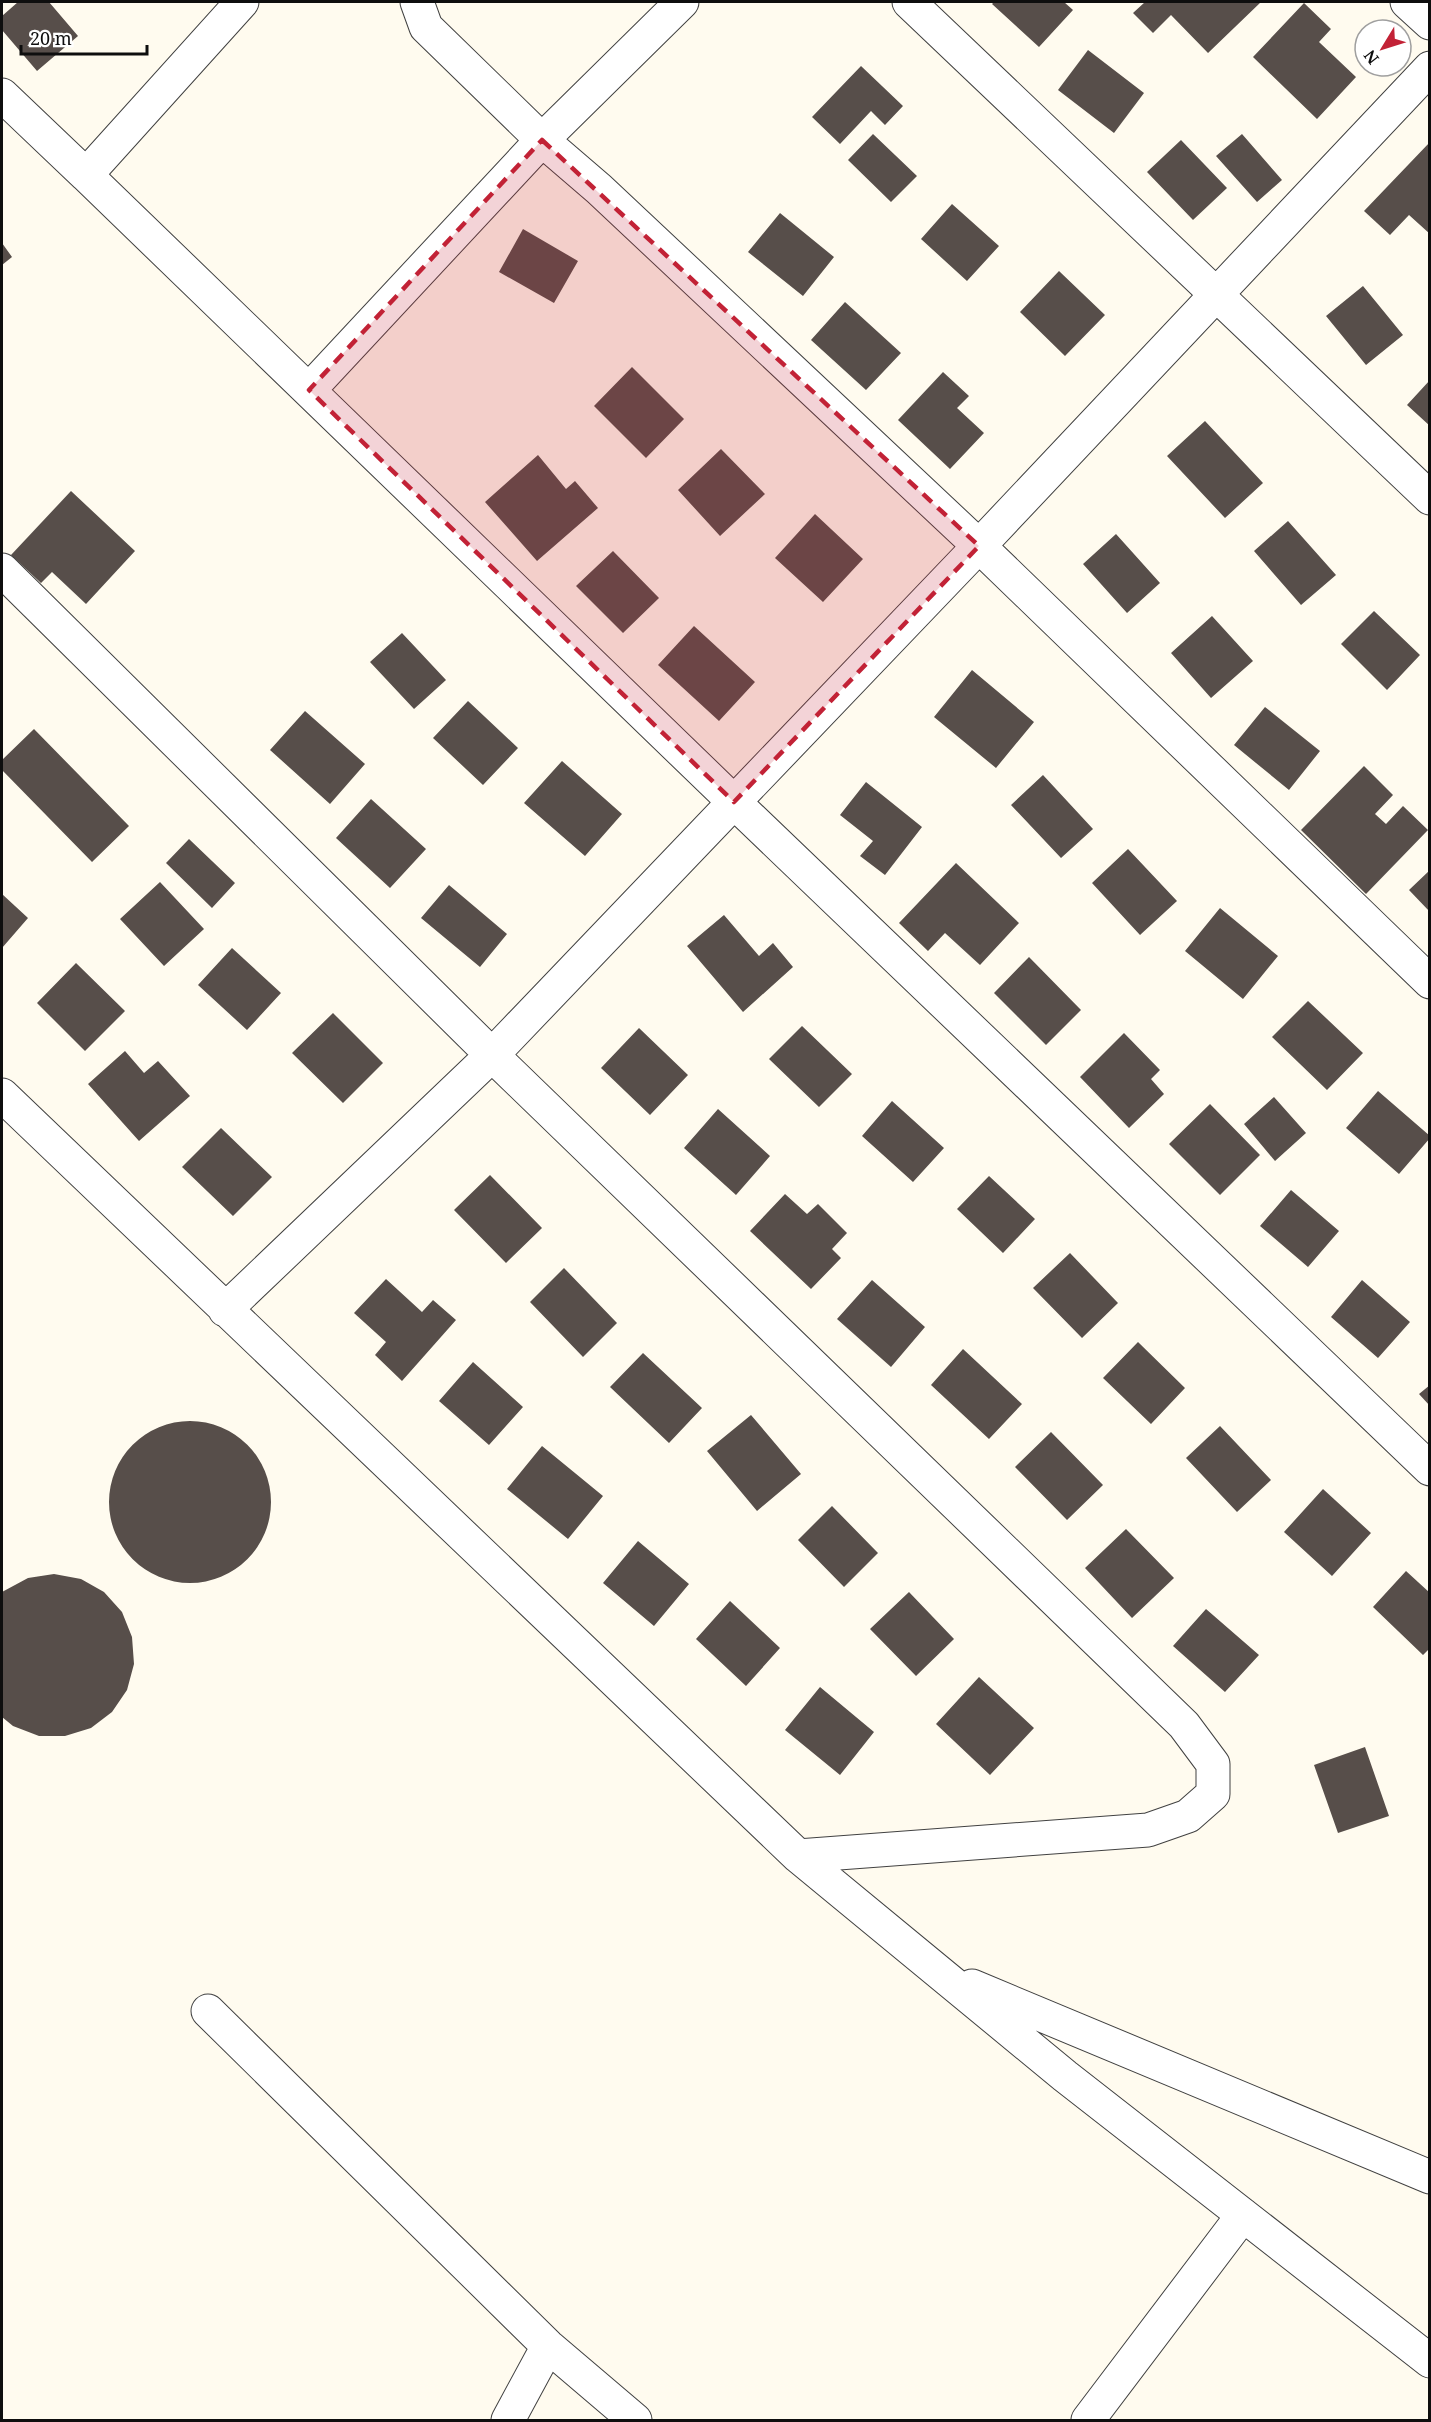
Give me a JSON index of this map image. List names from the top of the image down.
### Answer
{
  "scale_bar": "20 m",
  "north": "bottom left"
}
